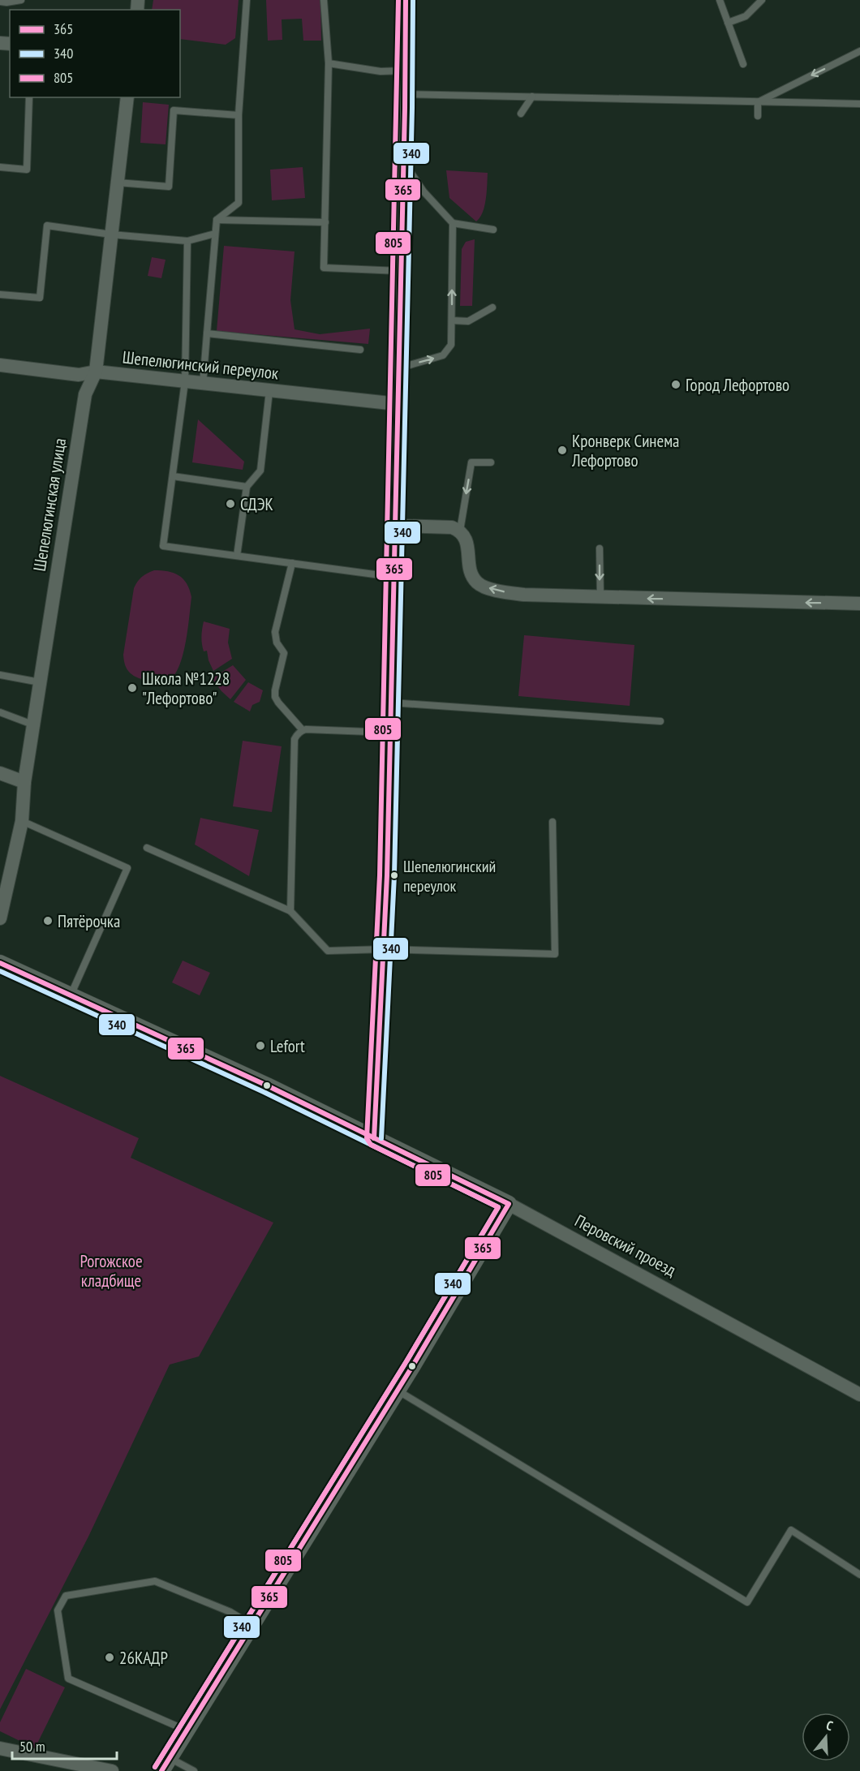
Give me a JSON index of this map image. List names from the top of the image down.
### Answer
{
  "streets": {
    "street": ["Шепелюгинский переулок", "Шепелюгинская улица", "Перовский проезд"]
  },
  "crossings": [
    ["Шепелюгинский переулок", "Шепелюгинская улица"]
  ],
  "parks": ["Рогожское кладбище"],
  "places": [
    "Город Лефортово",
    "Кронверк Синема Лефортово",
    "СДЭК",
    "Школа №1228 \"Лефортово\"",
    "Шепелюгинский переулок",
    "Пятёрочка",
    "Lefort",
    "26КАДР"
  ],
  "lines": ["transit line 365", "transit line 340", "transit line 805"],
  "legend": ["365", "340", "805"],
  "scale_bar": "50 m",
  "north": "top"
}
